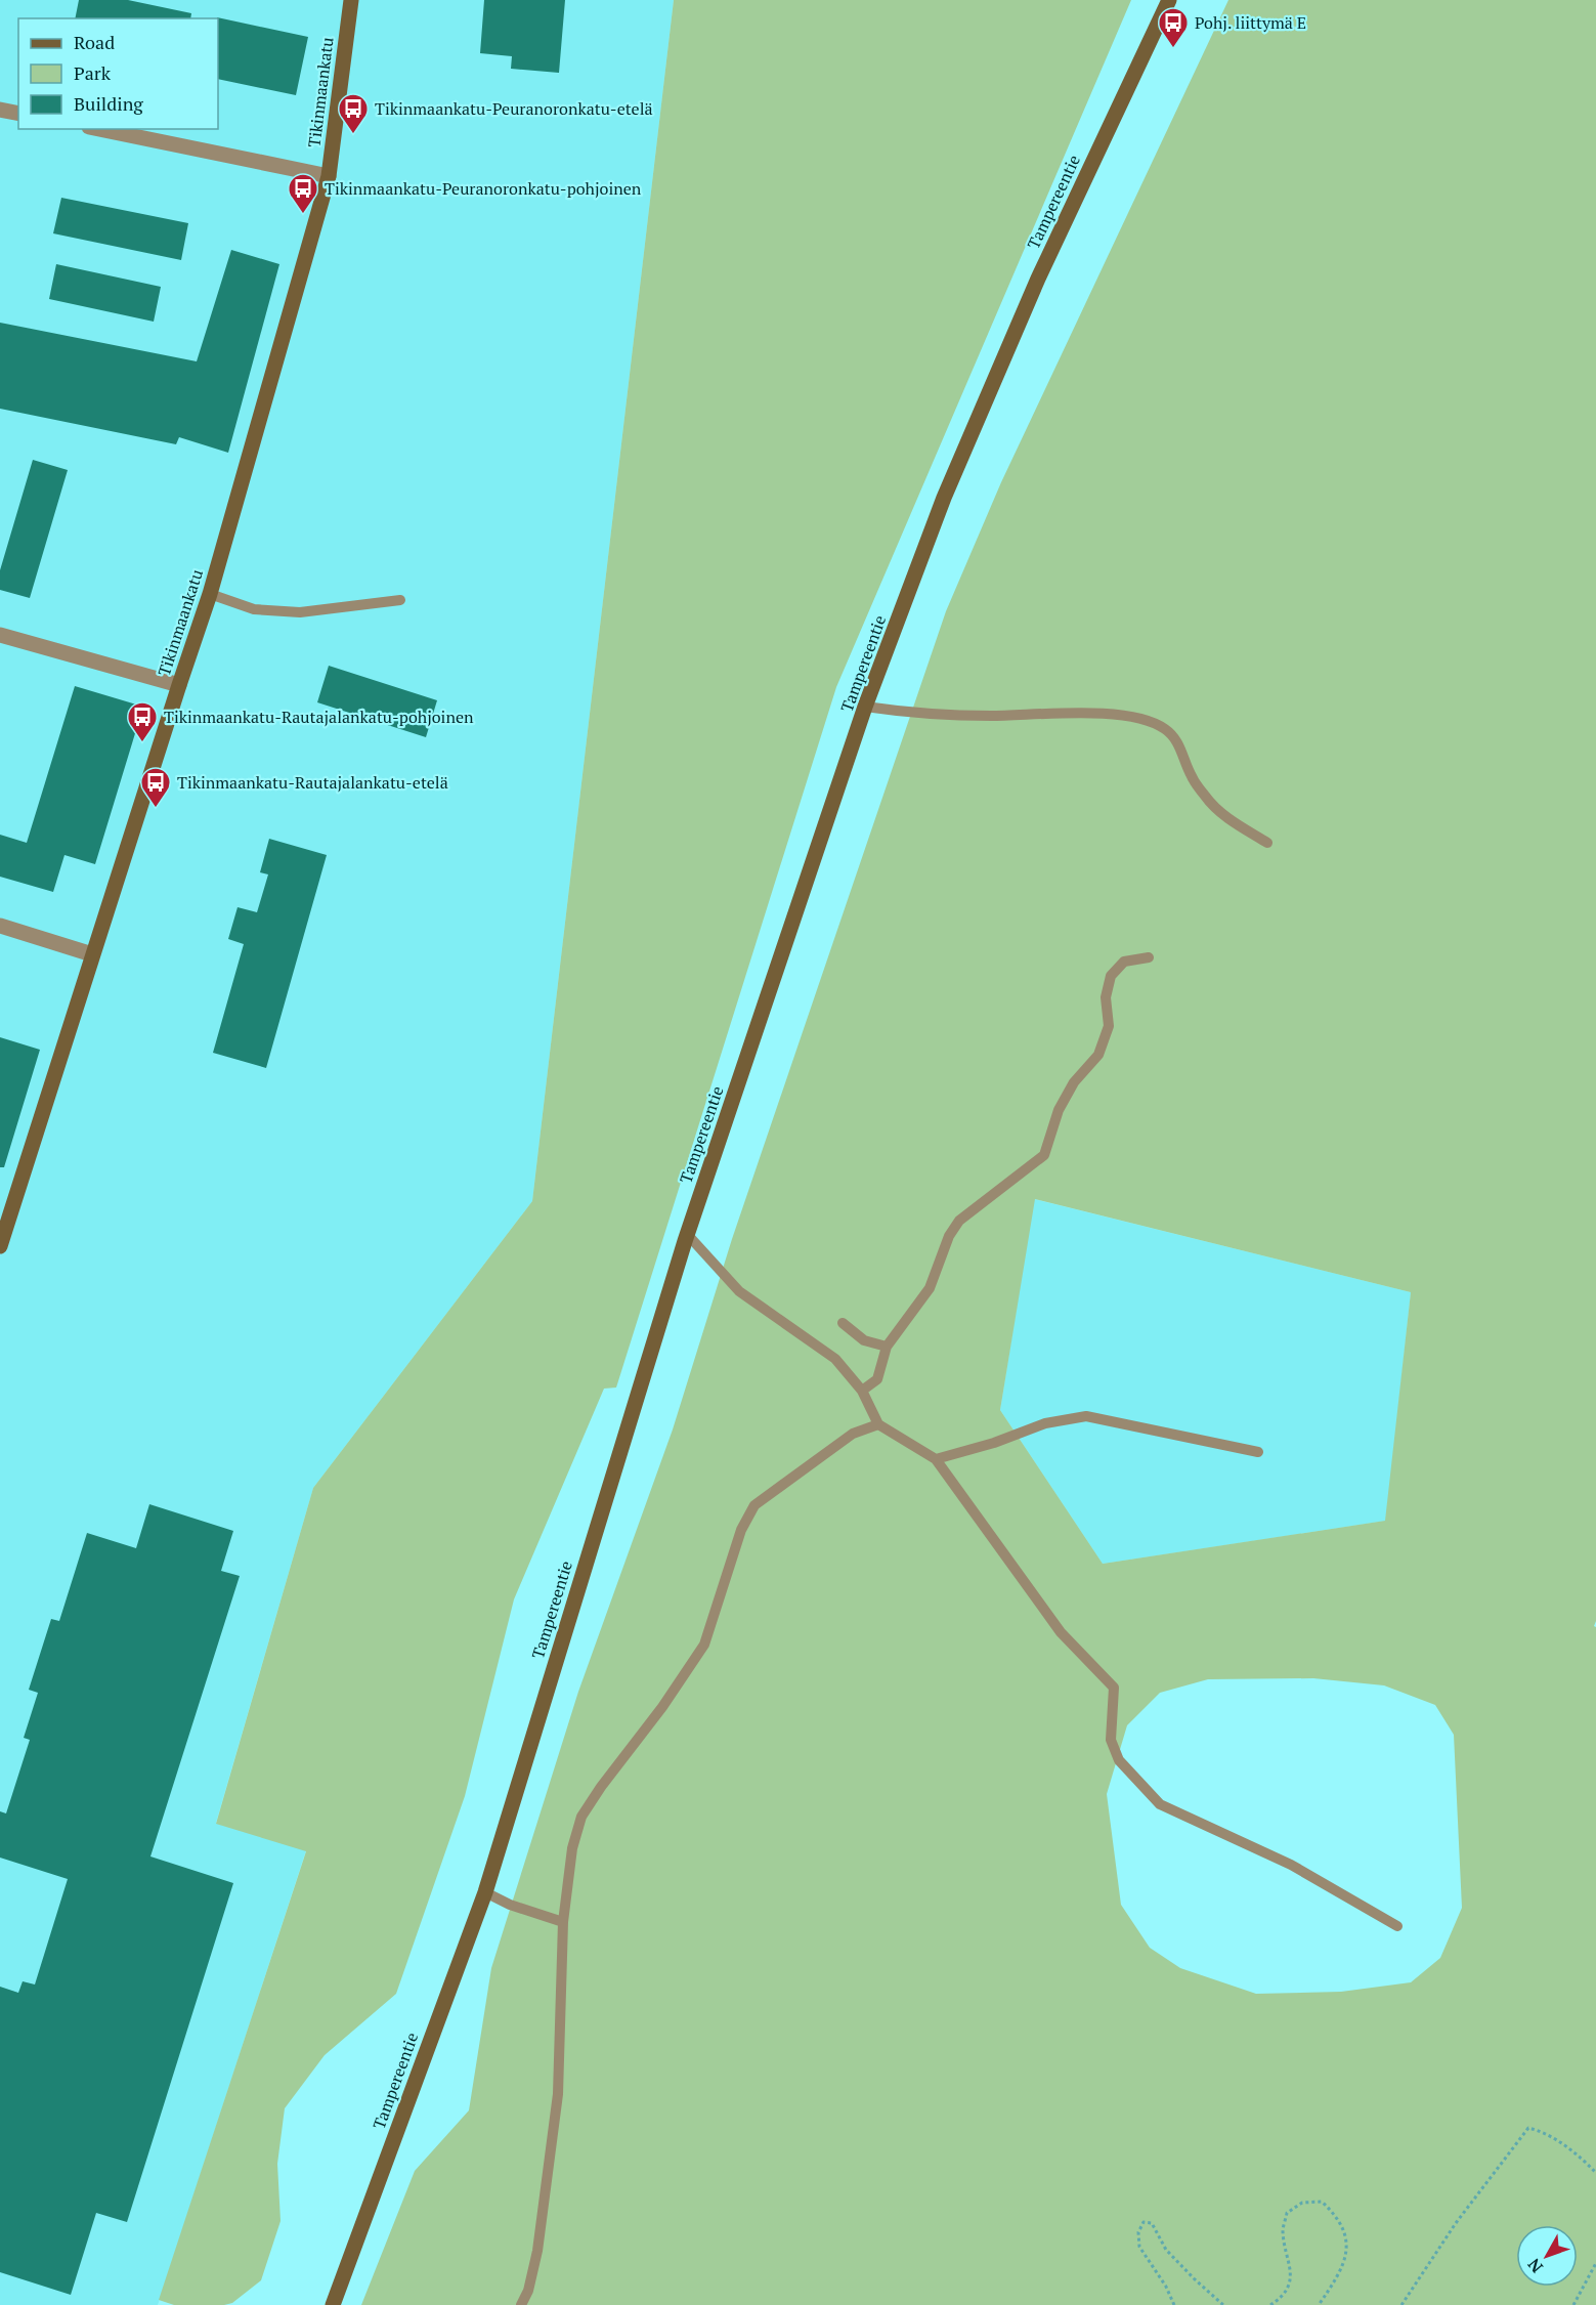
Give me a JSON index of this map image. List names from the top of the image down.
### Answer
{
  "streets": {
    "main road": ["Tikinmaankatu", "Tampereentie"]
  },
  "places": {
    "bus stop": [
      "Pohj. liittymä E",
      "Tikinmaankatu-Peuranoronkatu-etelä",
      "Tikinmaankatu-Peuranoronkatu-pohjoinen",
      "Tikinmaankatu-Rautajalankatu-pohjoinen",
      "Tikinmaankatu-Rautajalankatu-etelä"
    ]
  },
  "legend": ["Road", "Park", "Building"],
  "north": "bottom left"
}
